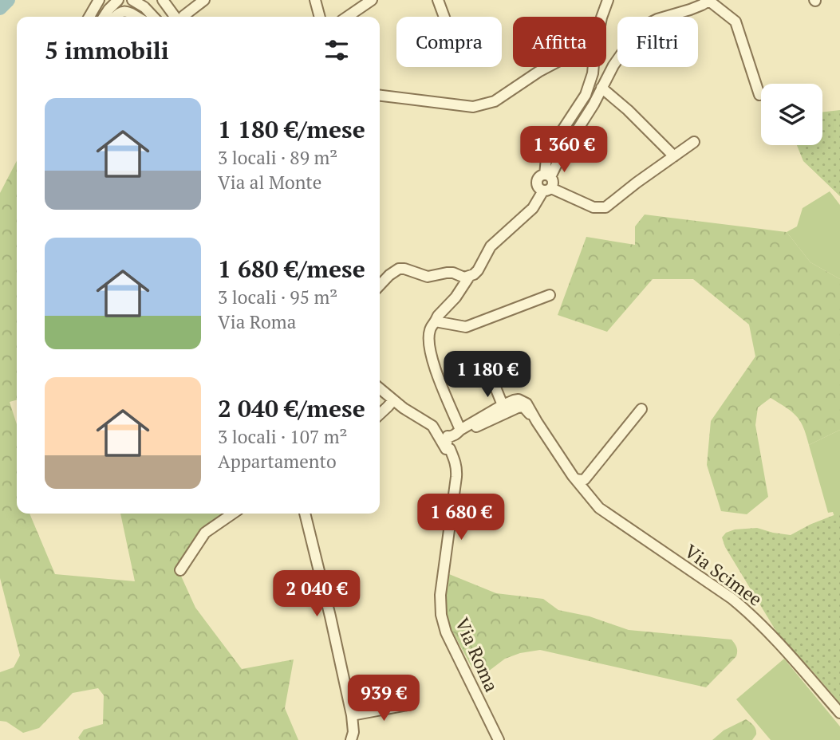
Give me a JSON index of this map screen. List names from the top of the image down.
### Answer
{
  "streets": {
    "street": ["Via Scimee", "Via Roma"]
  },
  "page": {
    "chip": ["Compra", "Affitta", "Filtri"],
    "heading": "5 immobili",
    "list": [
      {
        "name": "1 180 €/mese",
        "note": "3 locali · 89 m² · Via al Monte"
      },
      {
        "name": "1 680 €/mese",
        "note": "3 locali · 95 m² · Via Roma"
      },
      {
        "name": "2 040 €/mese",
        "note": "3 locali · 107 m² · Appartamento"
      }
    ],
    "price": [
      "1 360 €",
      "1 180 €",
      "1 680 €",
      "2 040 €",
      "939 €"
    ]
  }
}
